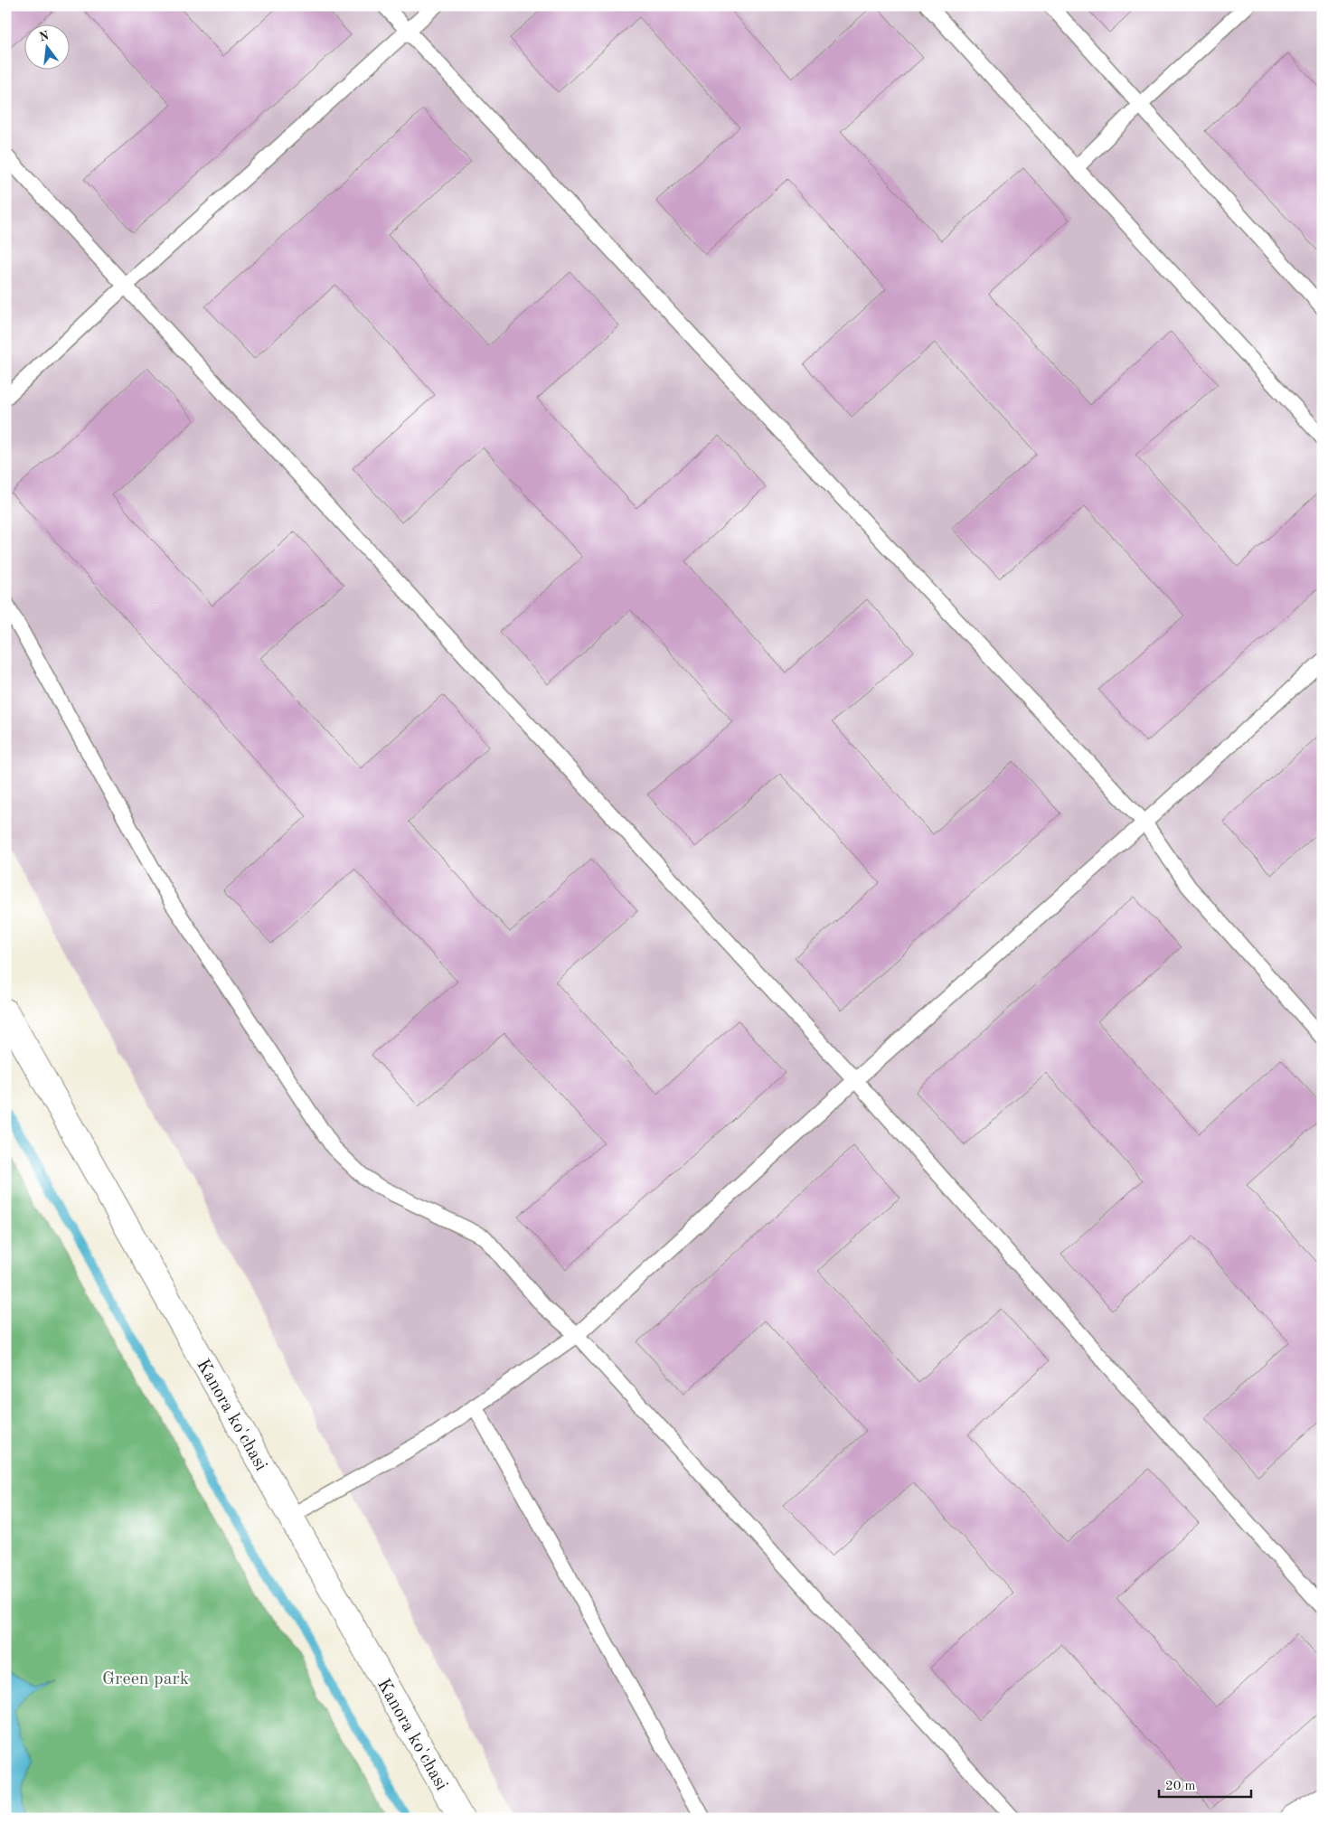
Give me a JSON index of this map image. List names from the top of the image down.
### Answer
{
  "streets": {
    "street": ["Kanora ko'chasi"]
  },
  "parks": ["Green park"],
  "scale_bar": "20 m",
  "north": "top"
}
